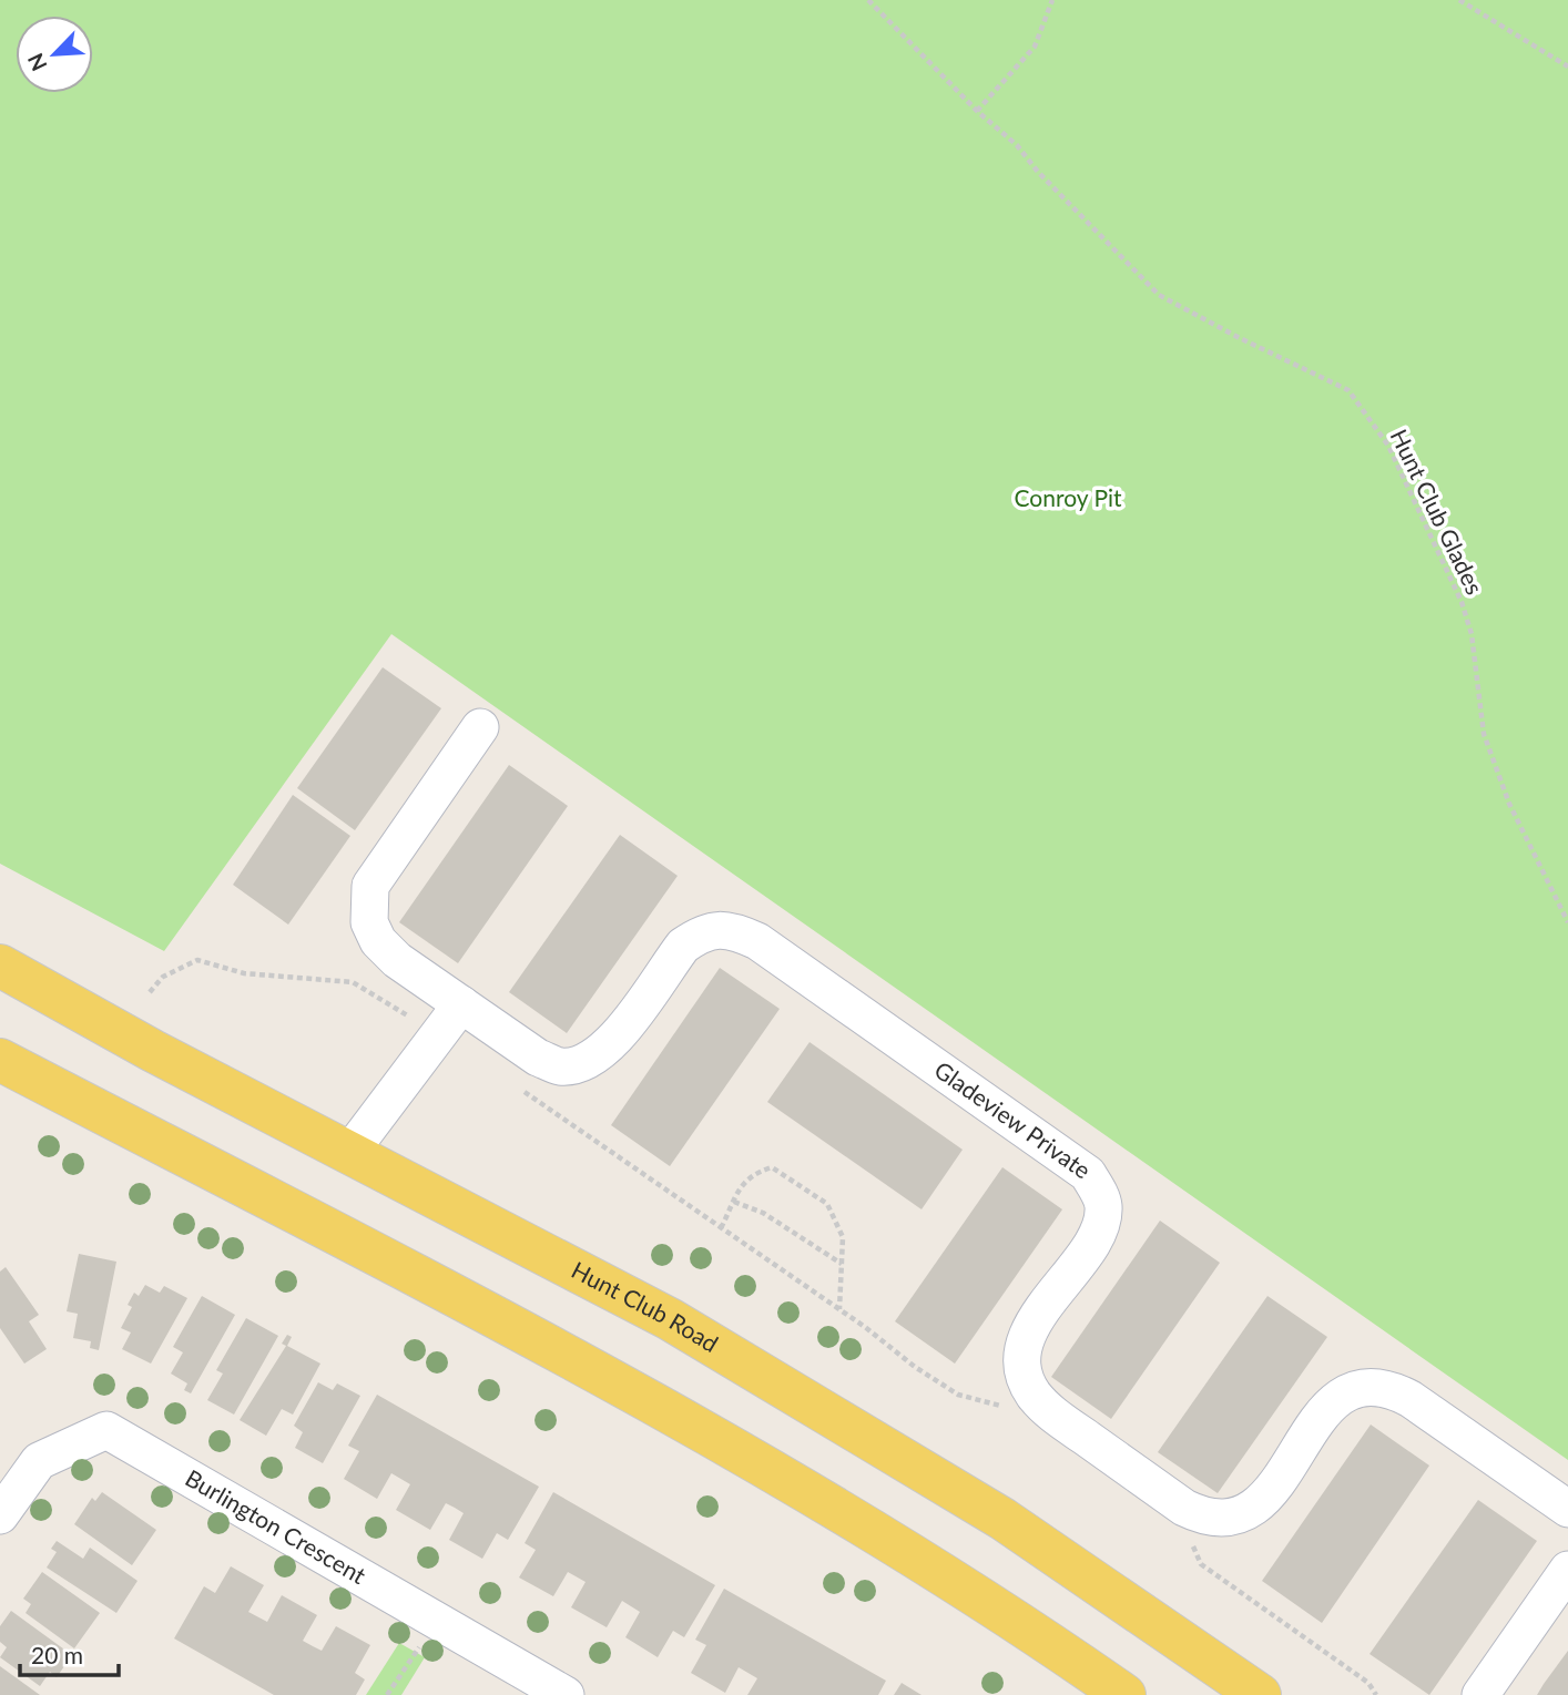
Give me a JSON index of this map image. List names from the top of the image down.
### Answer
{
  "streets": {
    "main road": ["Hunt Club Road"],
    "street": ["Gladeview Private", "Burlington Crescent"],
    "path": ["Hunt Club Glades"]
  },
  "parks": ["Conroy Pit"],
  "scale_bar": "20 m",
  "north": "bottom left"
}
